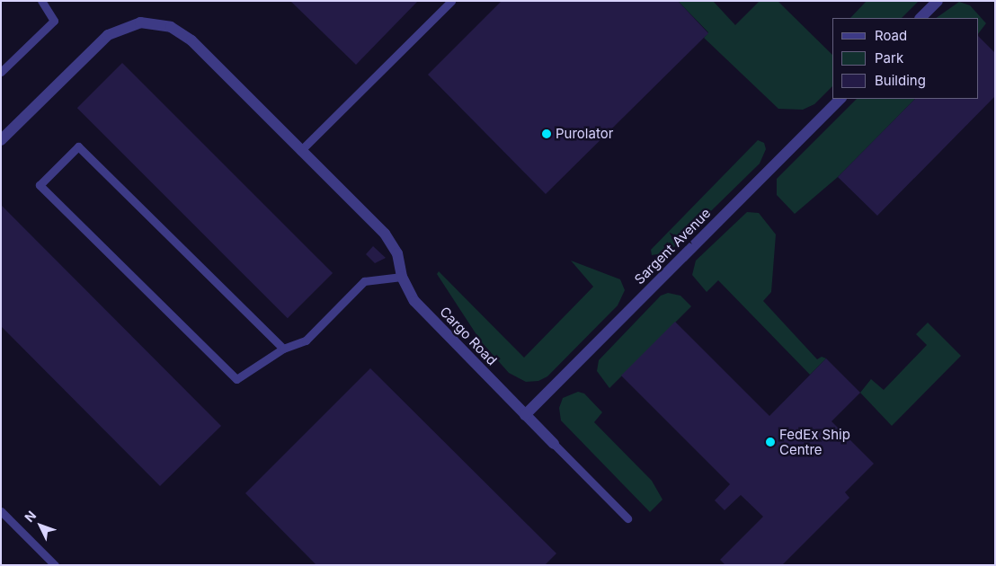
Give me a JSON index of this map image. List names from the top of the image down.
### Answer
{
  "streets": {
    "street": ["Sargent Avenue", "Cargo Road"]
  },
  "crossings": [
    ["Sargent Avenue", "Cargo Road"]
  ],
  "places": ["Purolator", "FedEx Ship Centre"],
  "legend": ["Road", "Park", "Building"],
  "north": "top left"
}
